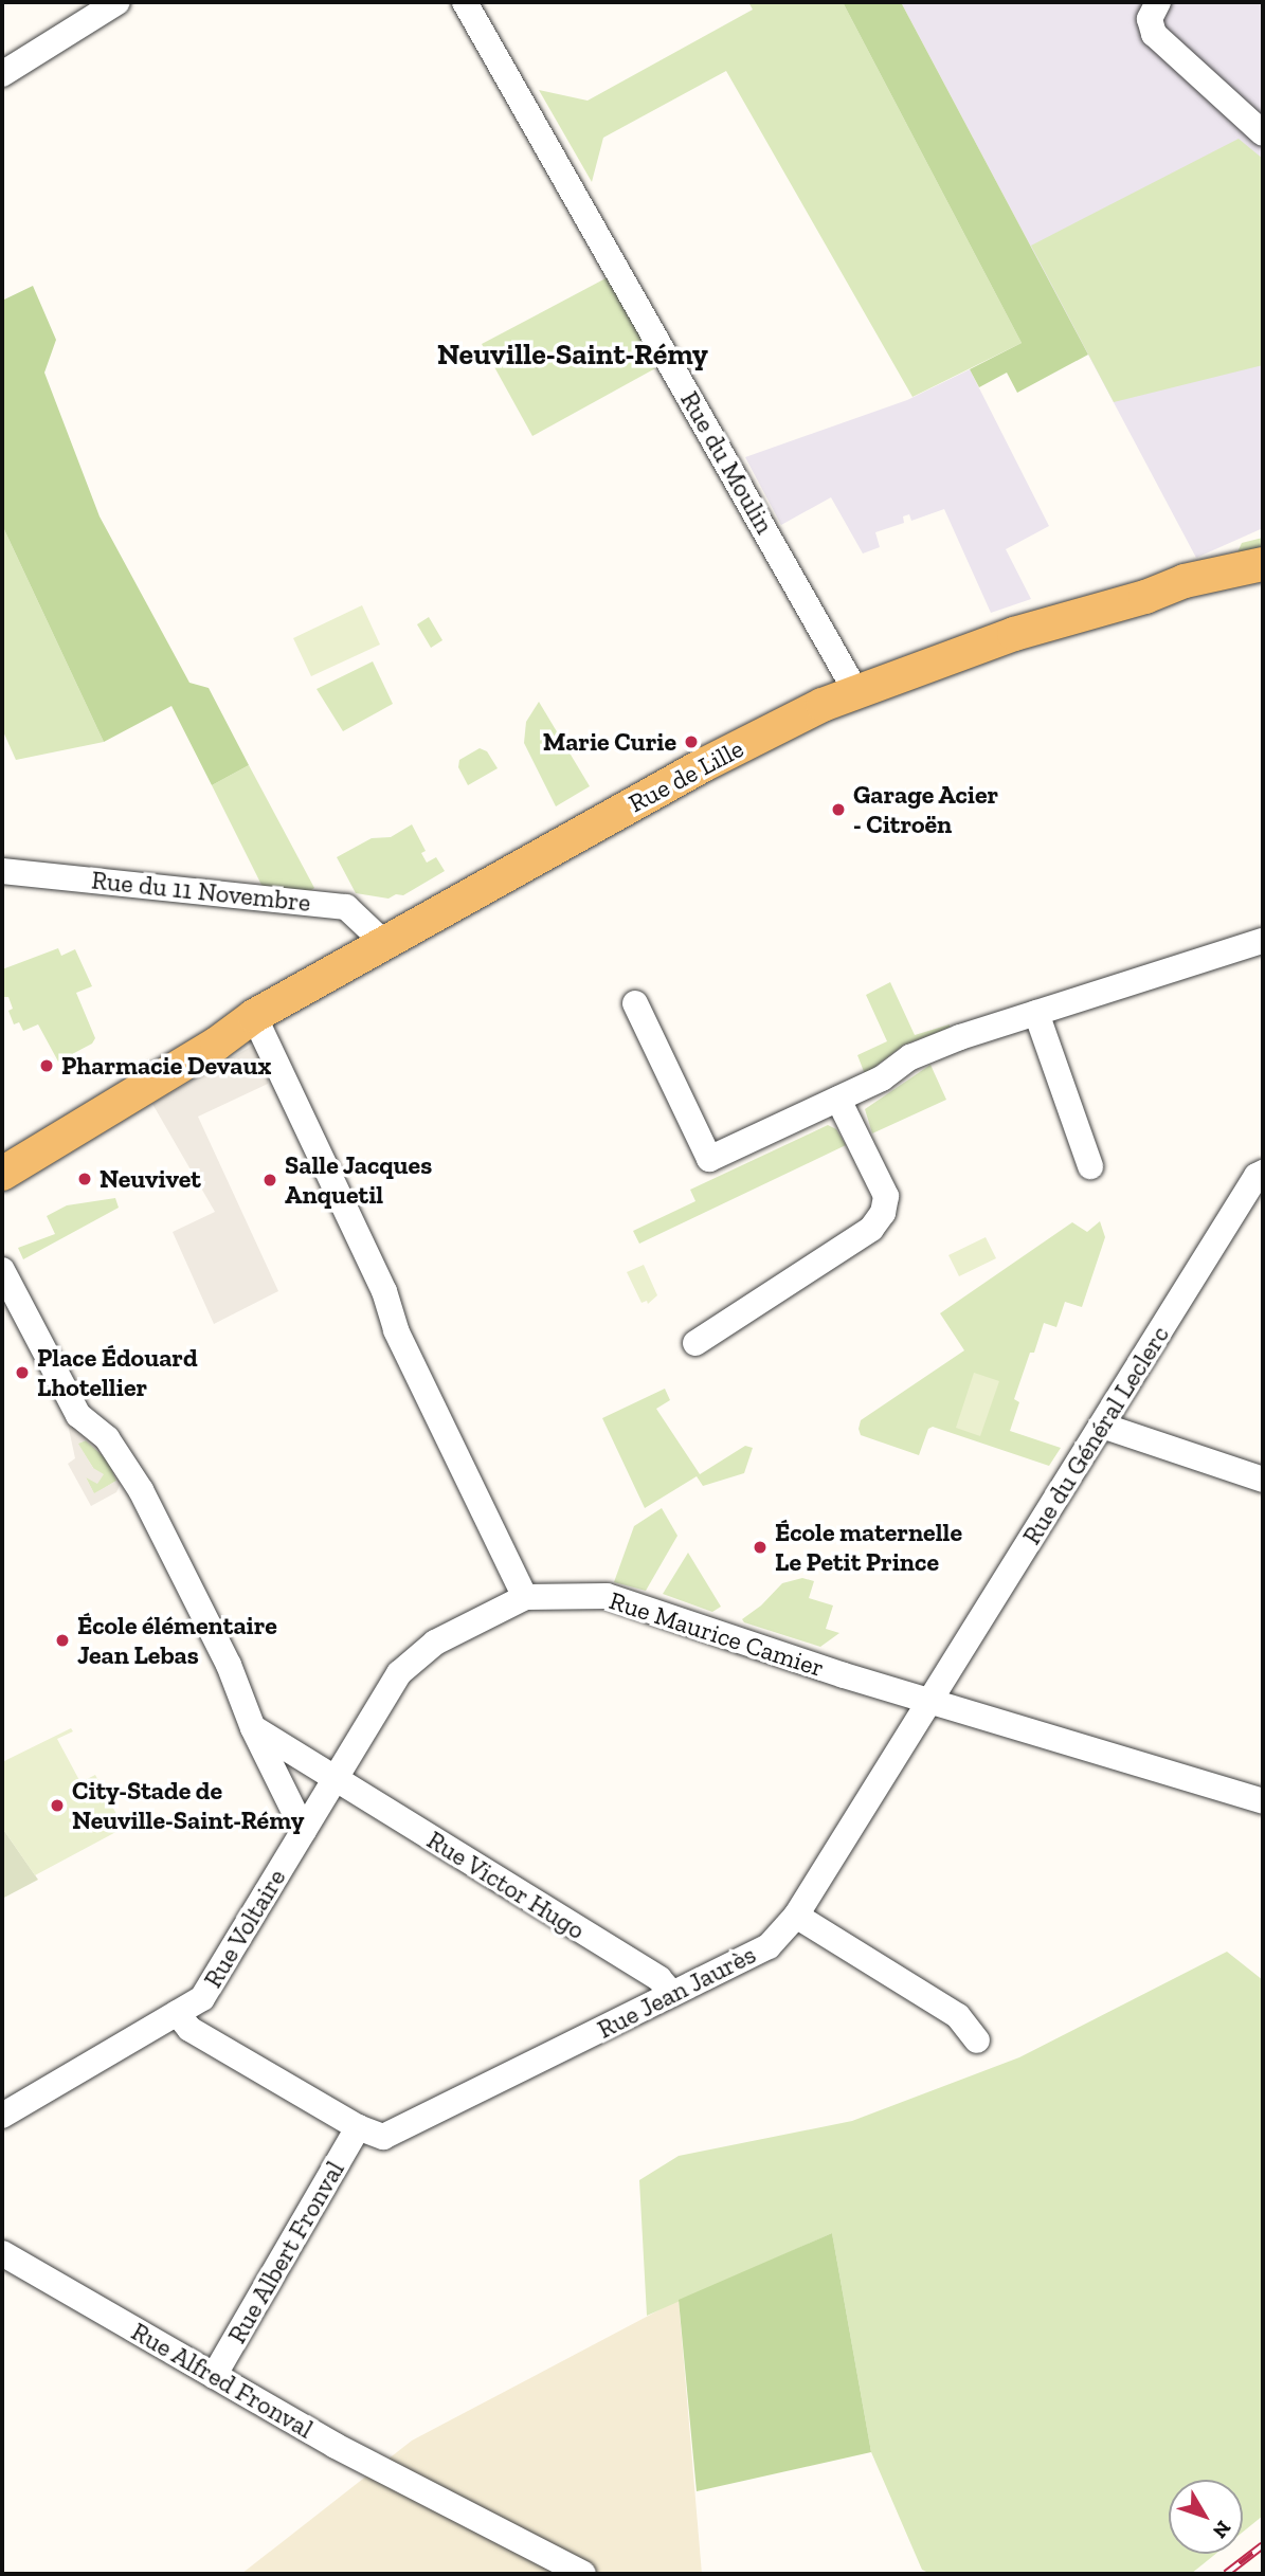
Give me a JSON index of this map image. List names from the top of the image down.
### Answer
{
  "streets": {
    "main road": ["Rue de Lille"],
    "street": [
      "Rue du Moulin",
      "Rue du 11 Novembre",
      "Rue du Général Leclerc",
      "Rue Maurice Camier",
      "Rue Victor Hugo",
      "Rue Voltaire",
      "Rue Jean Jaurès",
      "Rue Albert Fronval",
      "Rue Alfred Fronval"
    ]
  },
  "crossings": [
    ["Rue du Moulin", "Rue de Lille"],
    ["Rue de Lille", "Rue du 11 Novembre"],
    ["Rue du Général Leclerc", "Rue Maurice Camier"],
    ["Rue du Général Leclerc", "Rue Jean Jaurès"],
    ["Rue Maurice Camier", "Rue Voltaire"],
    ["Rue Maurice Camier", "Rue Jean Jaurès"],
    ["Rue Victor Hugo", "Rue Voltaire"],
    ["Rue Victor Hugo", "Rue Jean Jaurès"],
    ["Rue Jean Jaurès", "Rue Albert Fronval"],
    ["Rue Albert Fronval", "Rue Alfred Fronval"]
  ],
  "districts": ["Neuville-Saint-Rémy"],
  "places": [
    "Marie Curie",
    "Garage Acier - Citroën",
    "Pharmacie Devaux",
    "Neuvivet",
    "Salle Jacques Anquetil",
    "Place Édouard Lhotellier",
    "École maternelle Le Petit Prince",
    "École élémentaire Jean Lebas",
    "City-Stade de Neuville-Saint-Rémy"
  ],
  "north": "bottom right"
}
